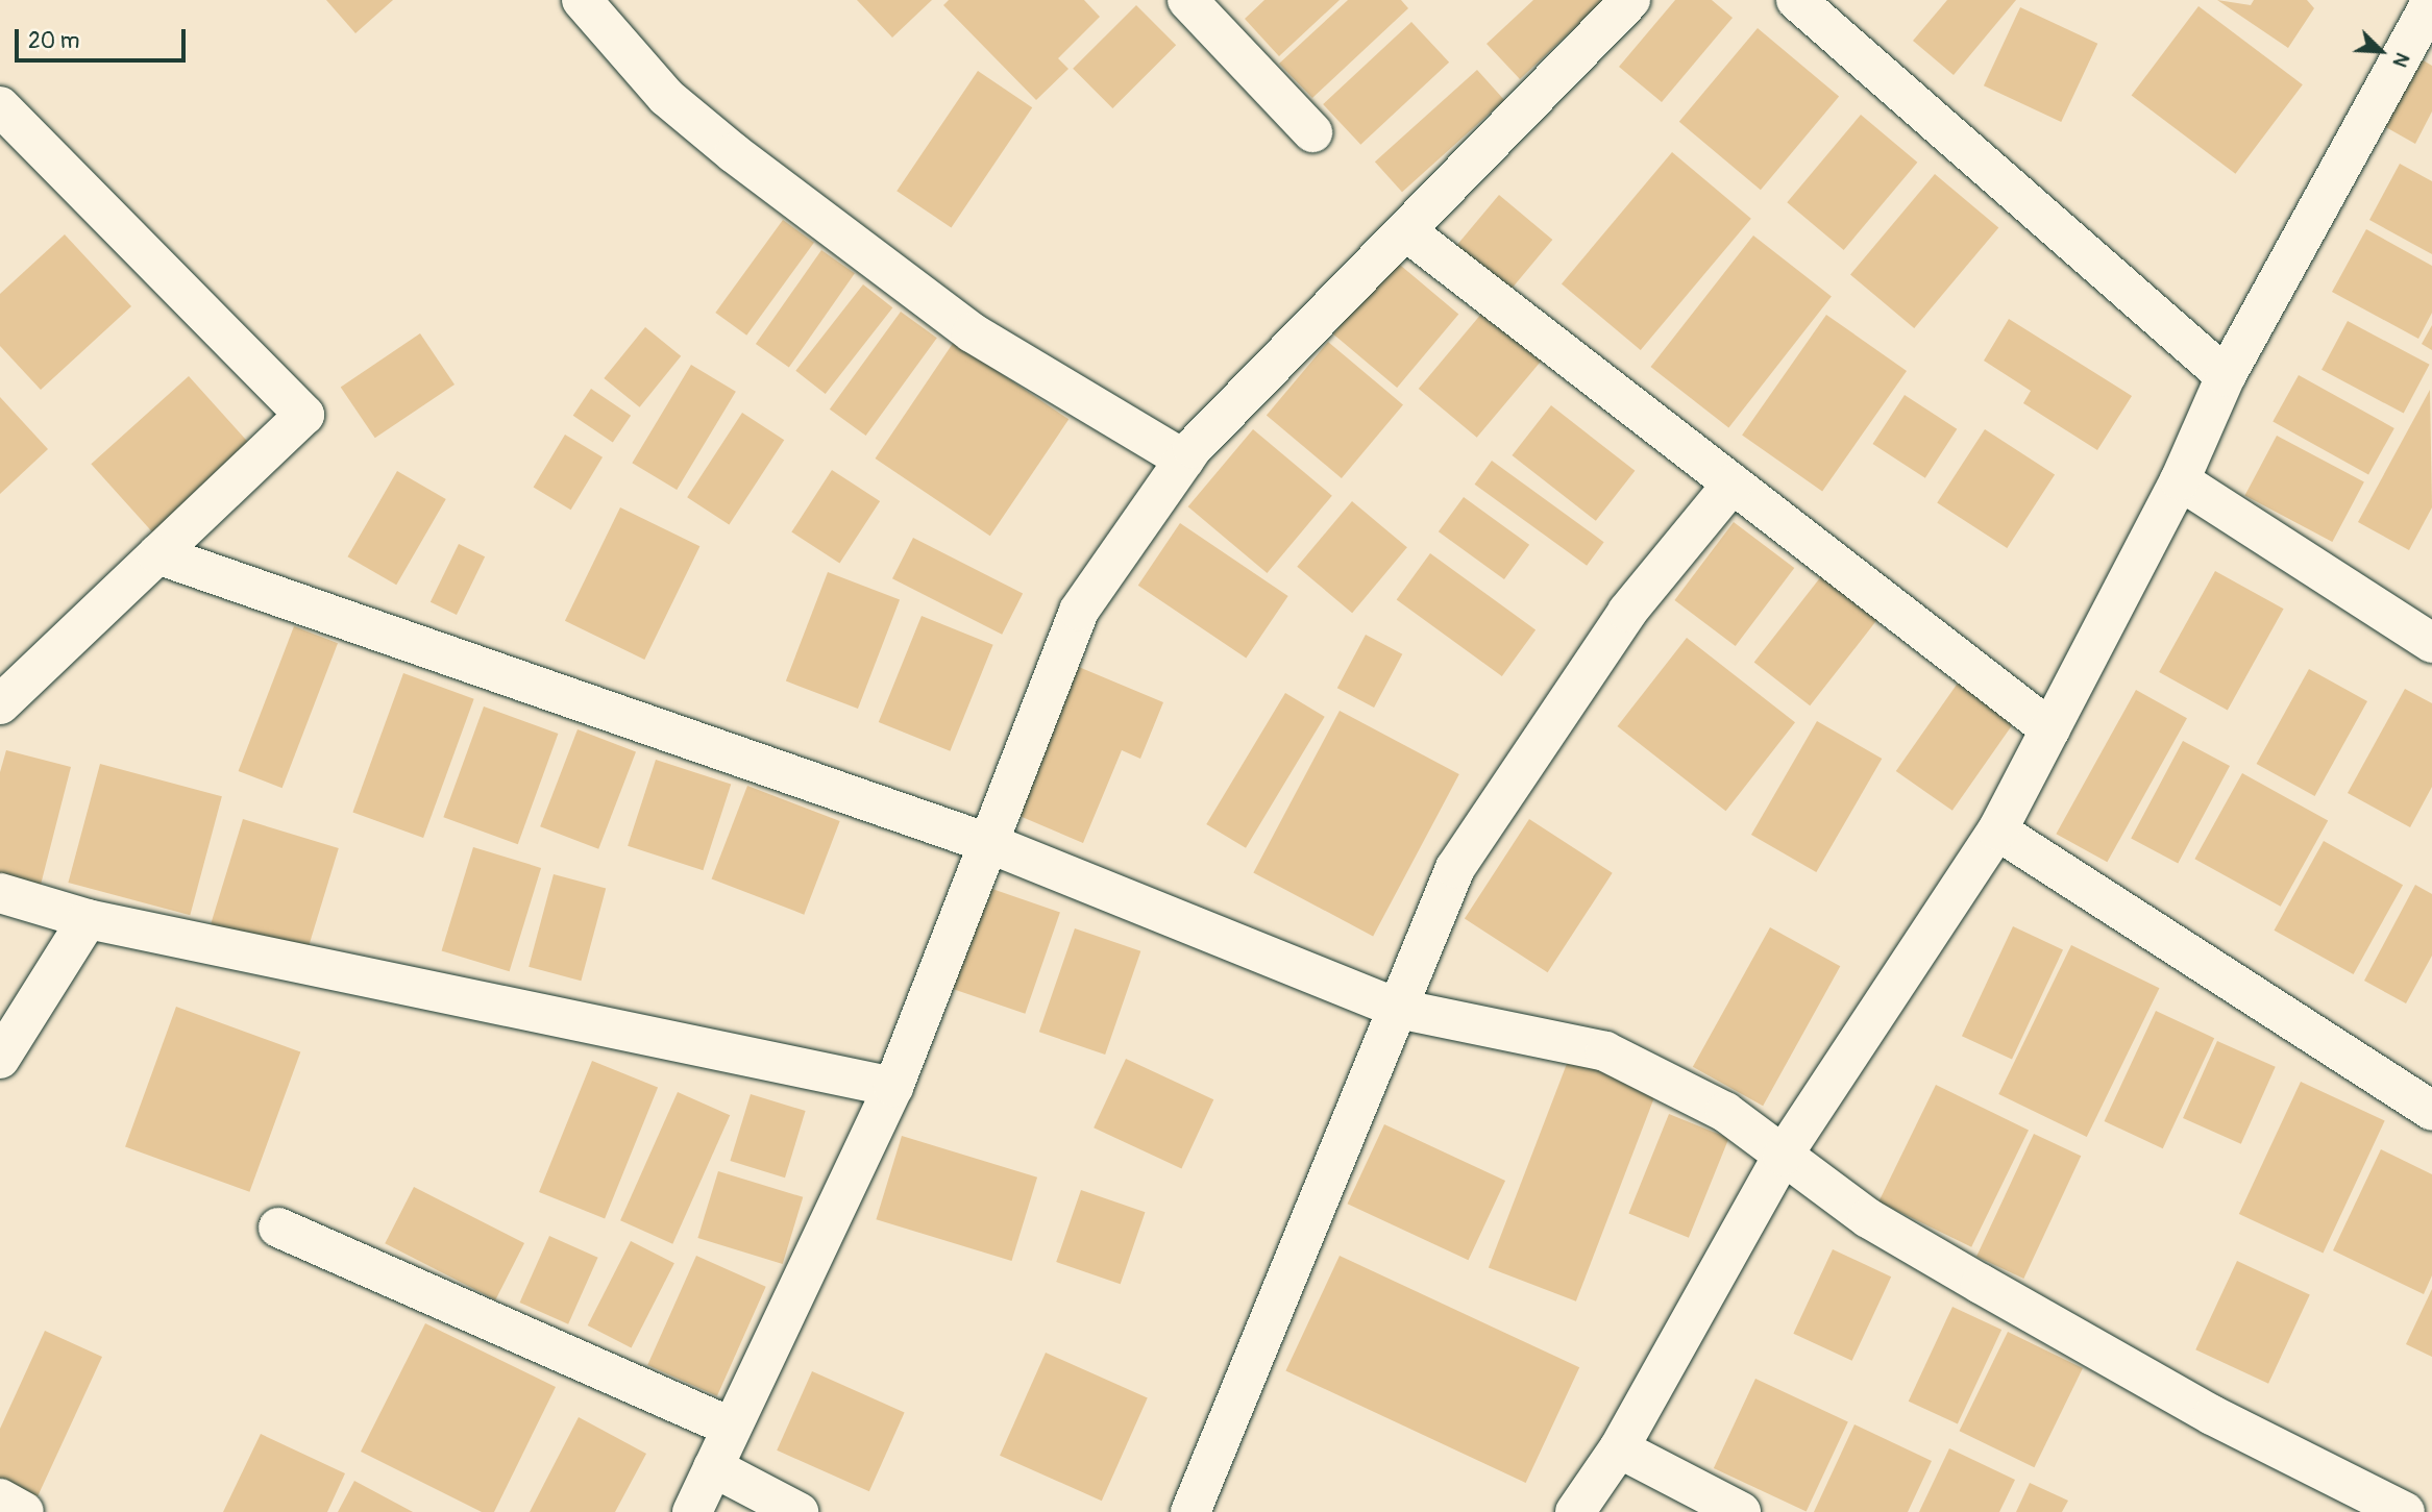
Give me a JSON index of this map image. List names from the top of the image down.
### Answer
{
  "scale_bar": "20 m",
  "north": "bottom right"
}
